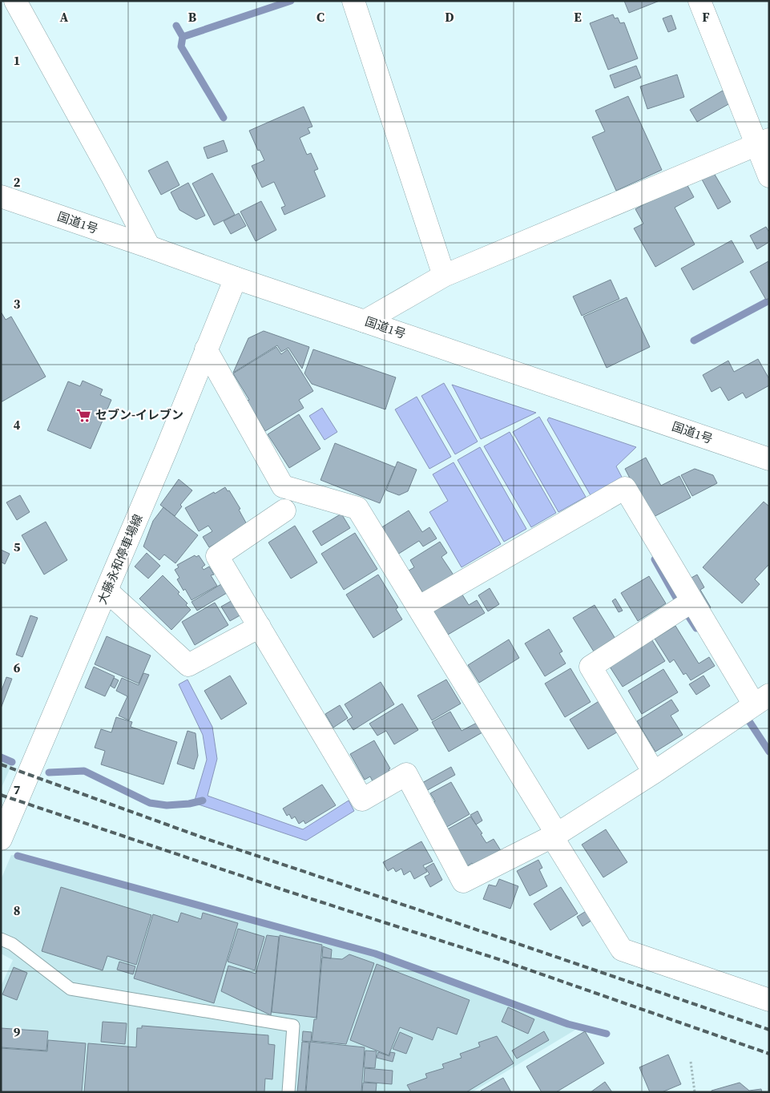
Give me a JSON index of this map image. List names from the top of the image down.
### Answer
{
  "streets": {
    "main road": ["国道1号", "大藤永和停車場線"]
  },
  "crossings": [
    ["国道1号", "大藤永和停車場線"]
  ],
  "places": {
    "supermarket": ["セブン-イレブン"]
  },
  "grid": {
    "columns": [
      "A",
      "B",
      "C",
      "D",
      "E",
      "F"
    ],
    "rows": [
      "1",
      "2",
      "3",
      "4",
      "5",
      "6",
      "7",
      "8",
      "9"
    ]
  }
}
